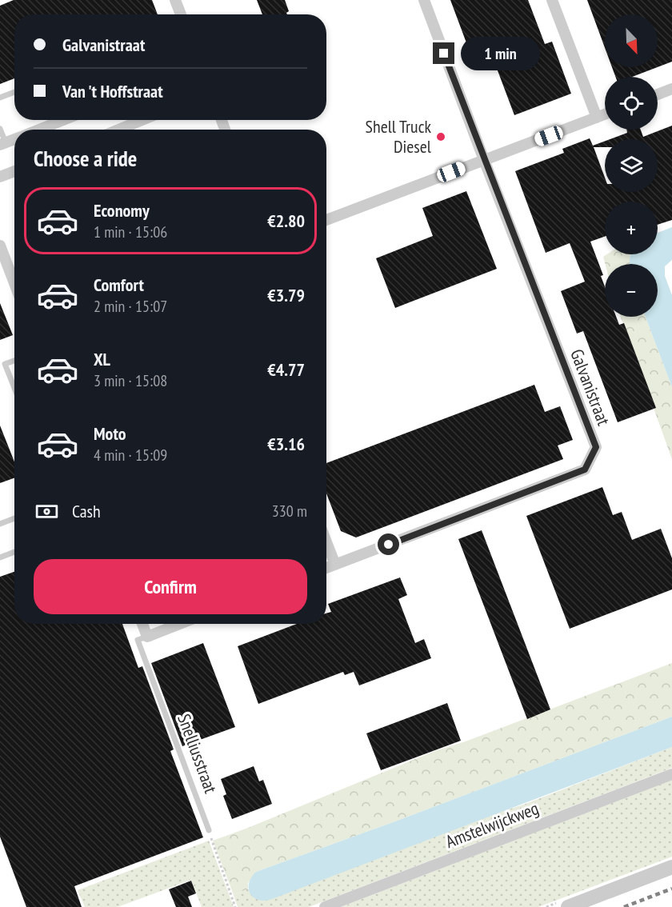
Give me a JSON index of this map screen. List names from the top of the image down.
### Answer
{
  "streets": {
    "street": ["Galvanistraat", "Amstelwijckweg"],
    "lane": ["Snelliusstraat"]
  },
  "places": ["Shell Truck Diesel"],
  "north": "bottom right",
  "page": {
    "map_buttons": ["+", "−"],
    "banner": ["Galvanistraat", "Van 't Hoffstraat"],
    "bubble": "1 min",
    "heading": "Choose a ride",
    "list": [
      {
        "name": "Economy",
        "note": "1 min · 15:06",
        "value": "€2.80"
      },
      {
        "name": "Comfort",
        "note": "2 min · 15:07",
        "value": "€3.79"
      },
      {
        "name": "XL",
        "note": "3 min · 15:08",
        "value": "€4.77"
      },
      {
        "name": "Moto",
        "note": "4 min · 15:09",
        "value": "€3.16"
      }
    ],
    "pay": ["Cash", "330 m"],
    "buttons": "Confirm"
  }
}
